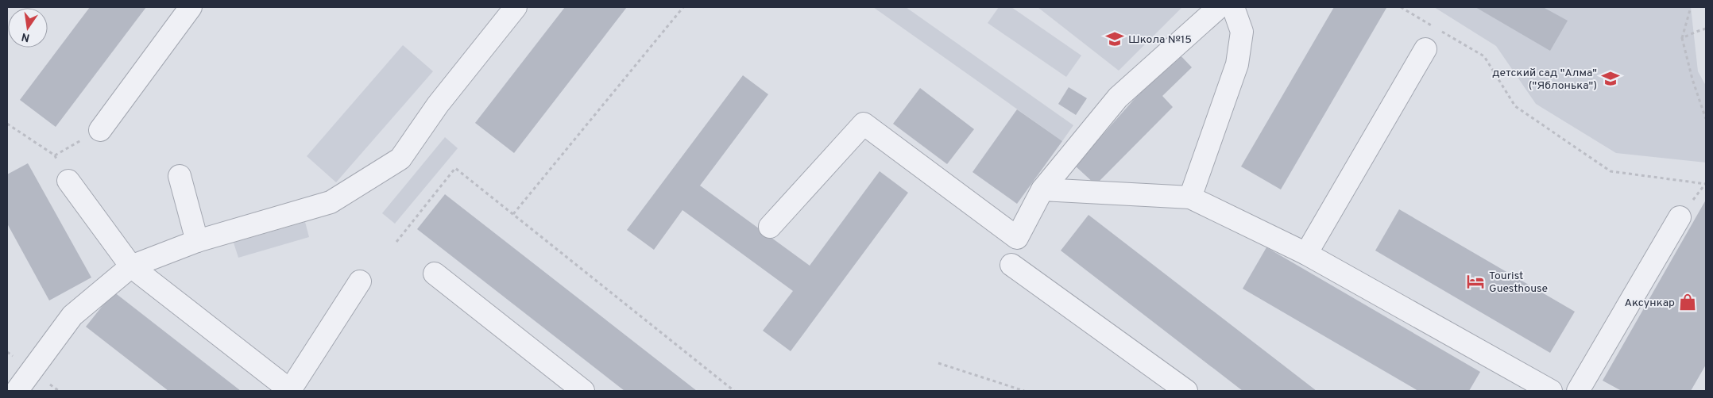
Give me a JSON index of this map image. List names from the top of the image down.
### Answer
{
  "places": {
    "school or university": ["Школа №15", "детский сад \"Алма\" (\"Яблонька\")"],
    "hotel": ["Tourist Guesthouse"],
    "shop": ["Аксункар"]
  },
  "north": "bottom"
}
